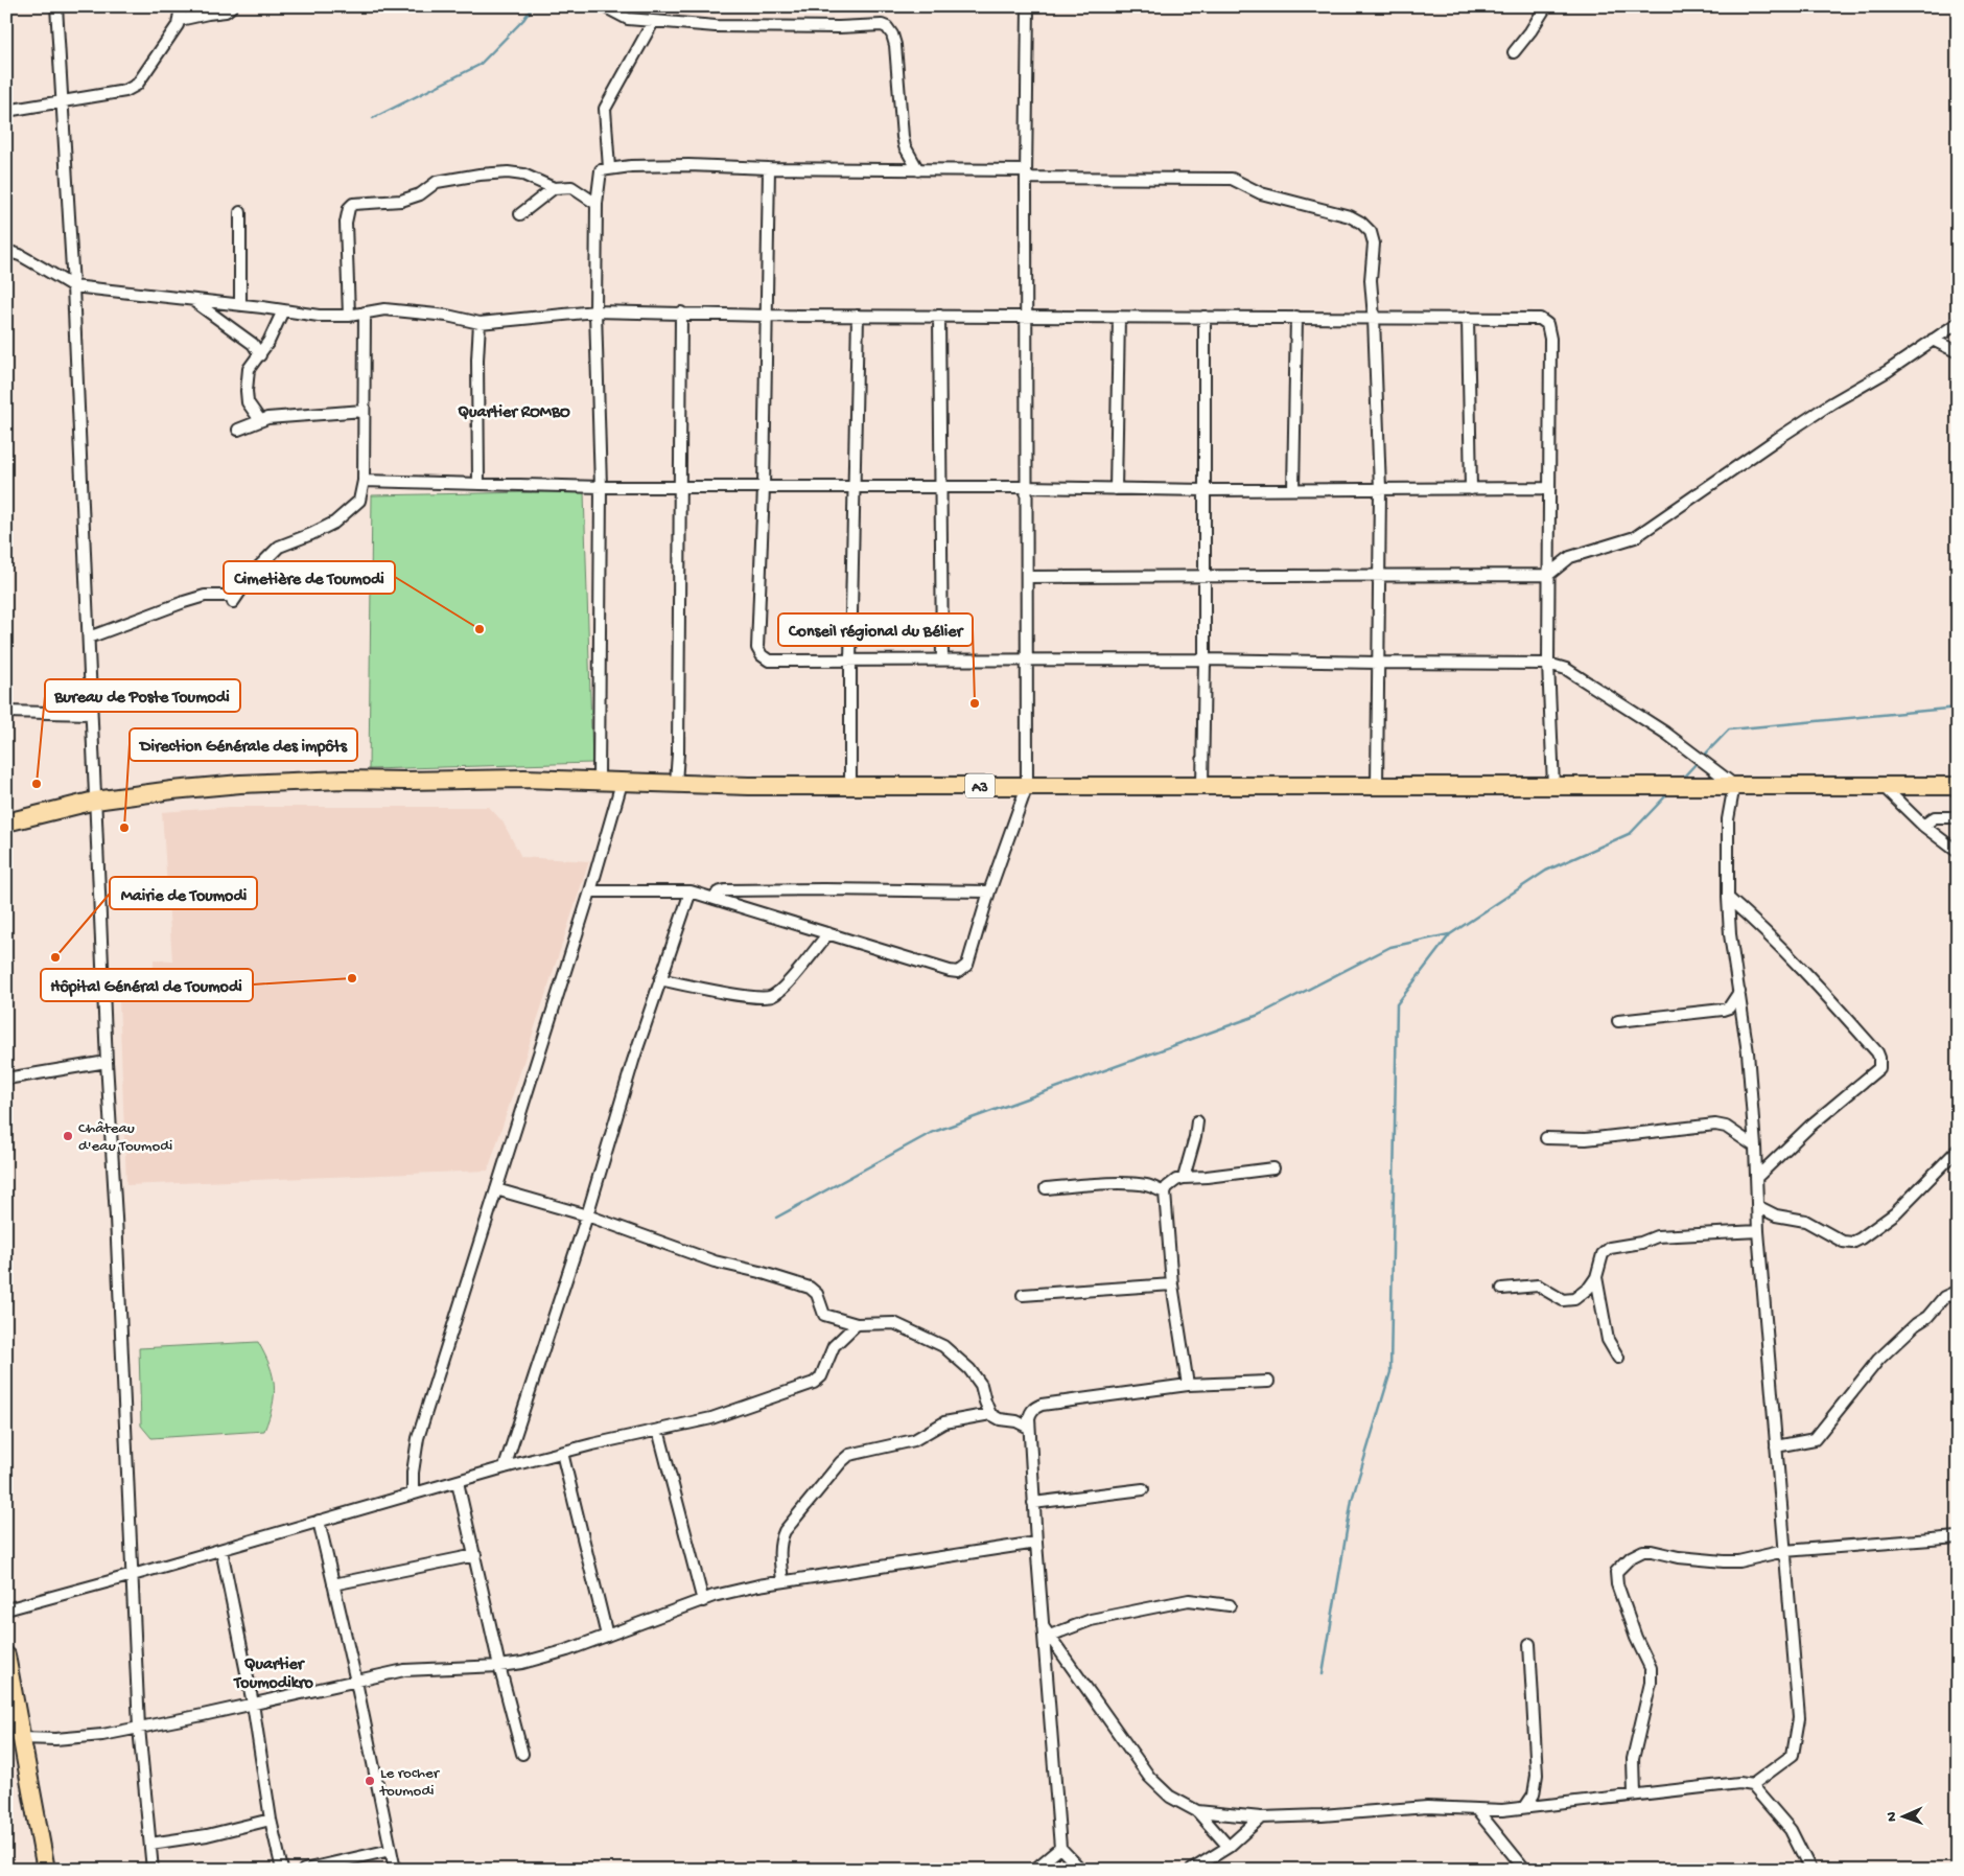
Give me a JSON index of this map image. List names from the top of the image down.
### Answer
{
  "streets": {
    "main road": ["A3"]
  },
  "districts": ["Quartier ROMBO", "Quartier Toumodikro"],
  "places": [
    "Cimetière de Toumodi",
    "Conseil régional du Bélier",
    "Bureau de Poste Toumodi",
    "Direction Générale des impôts",
    "Mairie de Toumodi",
    "Hôpital Général de Toumodi",
    "Château d'eau Toumodi",
    "Le rocher toumodi"
  ],
  "north": "left"
}
